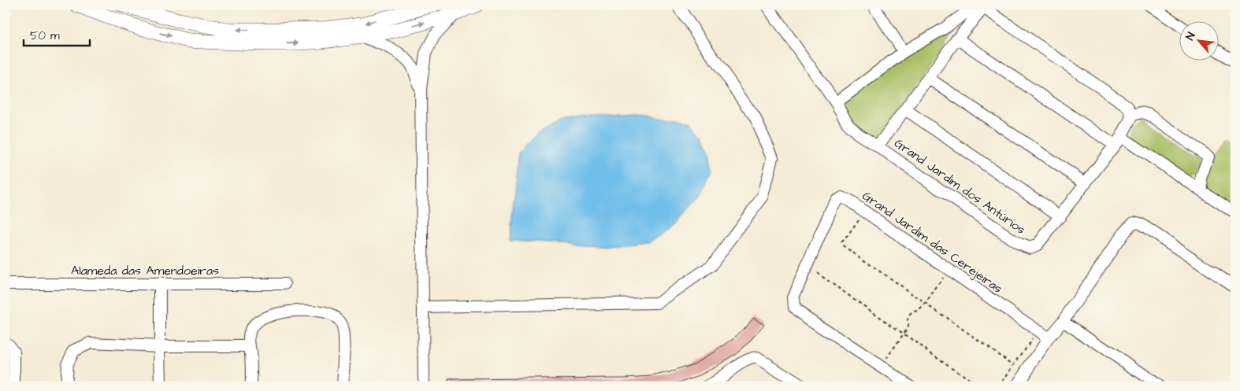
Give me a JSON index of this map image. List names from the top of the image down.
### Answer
{
  "streets": {
    "street": ["Grand Jardim dos Antúrios", "Grand Jardim das Cerejeiras", "Alameda das Amendoeiras"]
  },
  "scale_bar": "50 m",
  "north": "top left"
}
